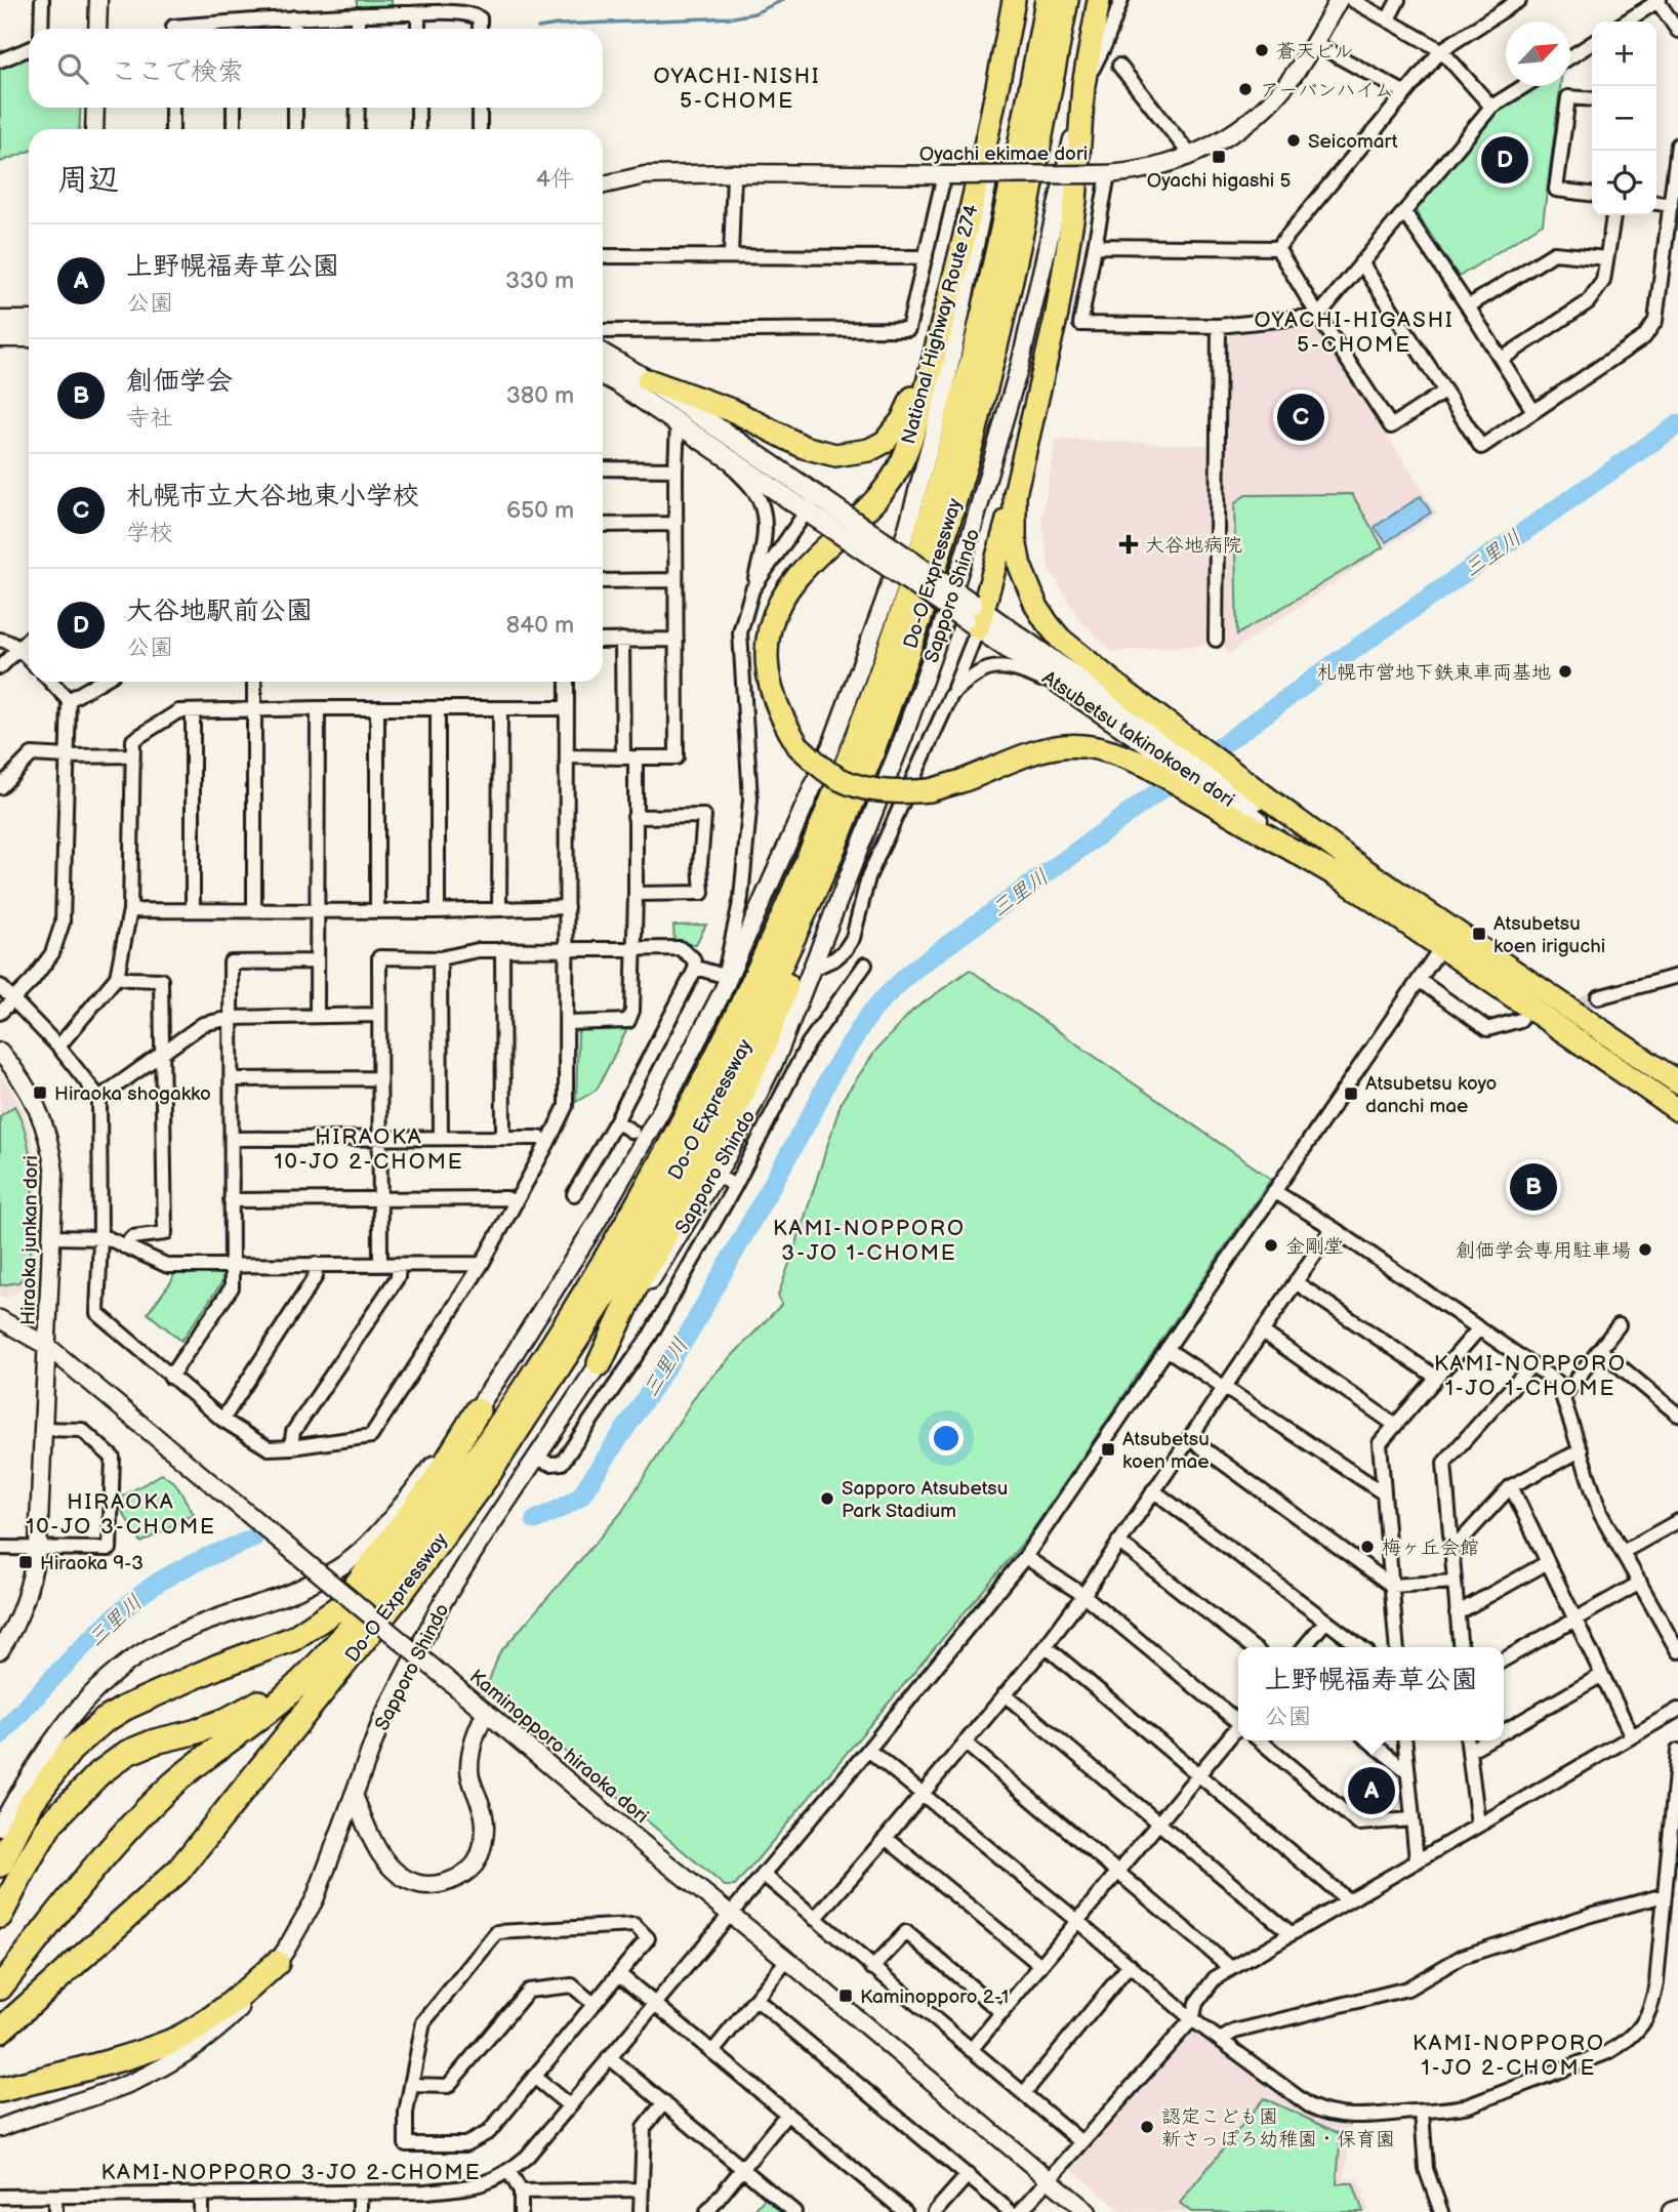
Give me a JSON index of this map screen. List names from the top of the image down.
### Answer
{
  "streets": {
    "highway": ["National Highway Route 274", "Do-O Expressway", "Sapporo Shindo"],
    "main road": ["Atsubetsu takinokoen dori"],
    "street": ["Oyachi ekimae dori", "Hiraoka junkan dori", "Kaminopporo hiraoka dori"]
  },
  "crossings": [
    ["National Highway Route 274", "Sapporo Shindo"],
    ["National Highway Route 274", "Atsubetsu takinokoen dori"],
    ["Hiraoka junkan dori", "Kaminopporo hiraoka dori"]
  ],
  "districts": [
    "OYACHI-NISHI 5-CHOME",
    "OYACHI-HIGASHI 5-CHOME",
    "HIRAOKA 10-JO 2-CHOME",
    "KAMI-NOPPORO 3-JO 1-CHOME",
    "KAMI-NOPPORO 1-JO 1-CHOME",
    "HIRAOKA 10-JO 3-CHOME",
    "KAMI-NOPPORO 1-JO 2-CHOME",
    "KAMI-NOPPORO 3-JO 2-CHOME"
  ],
  "water": ["三里川"],
  "places": {
    "other": [
      "蒼天ビル",
      "アーバンハイム",
      "Seicomart",
      "札幌市営地下鉄東車両基地",
      "金剛堂",
      "創価学会専用駐車場",
      "Sapporo Atsubetsu Park Stadium",
      "梅ヶ丘会館",
      "認定こども園 新さっぽろ幼稚園・保育園"
    ],
    "transit": [
      "Oyachi higashi 5",
      "Atsubetsu koen iriguchi",
      "Hiraoka shogakko",
      "Atsubetsu koyo danchi mae",
      "Atsubetsu koen mae",
      "Hiraoka 9-3",
      "Kaminopporo 2-1"
    ],
    "health": ["大谷地病院"]
  },
  "north": "top right",
  "page": {
    "map_buttons": ["+", "−"],
    "search": "ここで検索",
    "heading": ["周辺", "4件"],
    "pins": [
      "D",
      "C",
      "B",
      "A"
    ],
    "list": [
      {
        "mark": "A",
        "name": "上野幌福寿草公園",
        "note": "公園",
        "value": "330 m"
      },
      {
        "mark": "B",
        "name": "創価学会",
        "note": "寺社",
        "value": "380 m"
      },
      {
        "mark": "C",
        "name": "札幌市立大谷地東小学校",
        "note": "学校",
        "value": "650 m"
      },
      {
        "mark": "D",
        "name": "大谷地駅前公園",
        "note": "公園",
        "value": "840 m"
      }
    ],
    "popup": ["上野幌福寿草公園", "公園"]
  }
}
